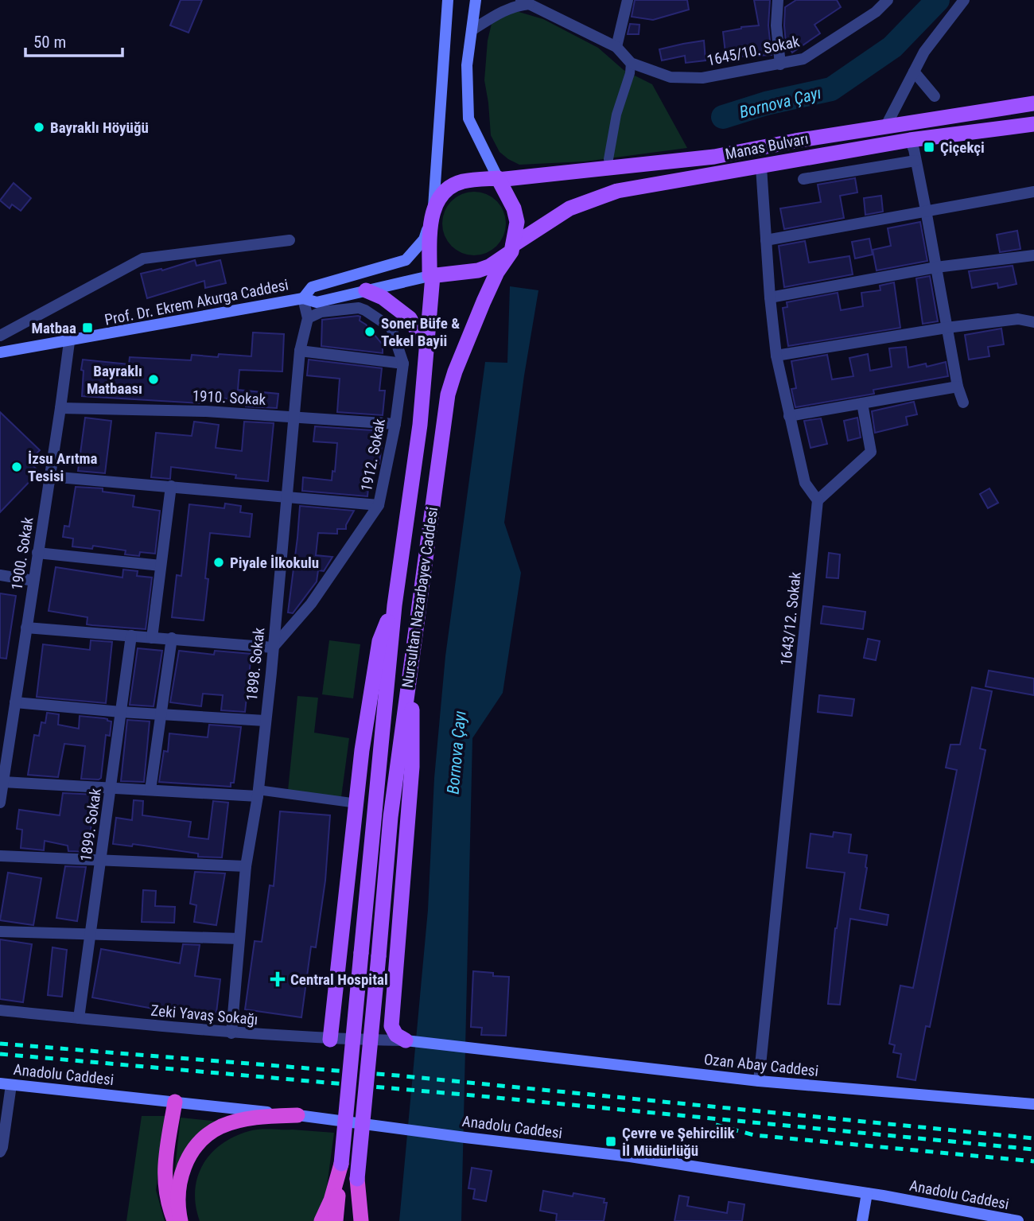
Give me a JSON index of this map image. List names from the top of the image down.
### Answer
{
  "streets": {
    "main road": [
      "Manas Bulvarı",
      "Prof. Dr. Ekrem Akurga Caddesi",
      "Nursultan Nazarbayev Caddesi",
      "Ozan Abay Caddesi",
      "Anadolu Caddesi"
    ],
    "street": [
      "1645/10. Sokak",
      "1910. Sokak",
      "1912. Sokak",
      "1900. Sokak",
      "1643/12. Sokak",
      "1898. Sokak",
      "1899. Sokak",
      "Zeki Yavaş Sokağı"
    ]
  },
  "crossings": [
    ["Manas Bulvarı", "Prof. Dr. Ekrem Akurga Caddesi"],
    ["Manas Bulvarı", "Nursultan Nazarbayev Caddesi"],
    ["Prof. Dr. Ekrem Akurga Caddesi", "1900. Sokak"],
    ["Prof. Dr. Ekrem Akurga Caddesi", "Nursultan Nazarbayev Caddesi"],
    ["Prof. Dr. Ekrem Akurga Caddesi", "1898. Sokak"],
    ["1910. Sokak", "1912. Sokak"],
    ["1910. Sokak", "1900. Sokak"],
    ["1910. Sokak", "1898. Sokak"],
    ["1912. Sokak", "1898. Sokak"],
    ["1643/12. Sokak", "Ozan Abay Caddesi"],
    ["1898. Sokak", "Zeki Yavaş Sokağı"],
    ["1899. Sokak", "Zeki Yavaş Sokağı"],
    ["Zeki Yavaş Sokağı", "Ozan Abay Caddesi"]
  ],
  "water": ["Bornova Çayı"],
  "places": {
    "other": [
      "Bayraklı Höyüğü",
      "Soner Büfe & Tekel Bayii",
      "Bayraklı Matbaası",
      "İzsu Arıtma Tesisi",
      "Piyale İlkokulu"
    ],
    "transit": ["Çiçekçi", "Matbaa", "Çevre ve Şehircilik İl Müdürlüğü"],
    "health": ["Central Hospital"]
  },
  "scale_bar": "50 m"
}
